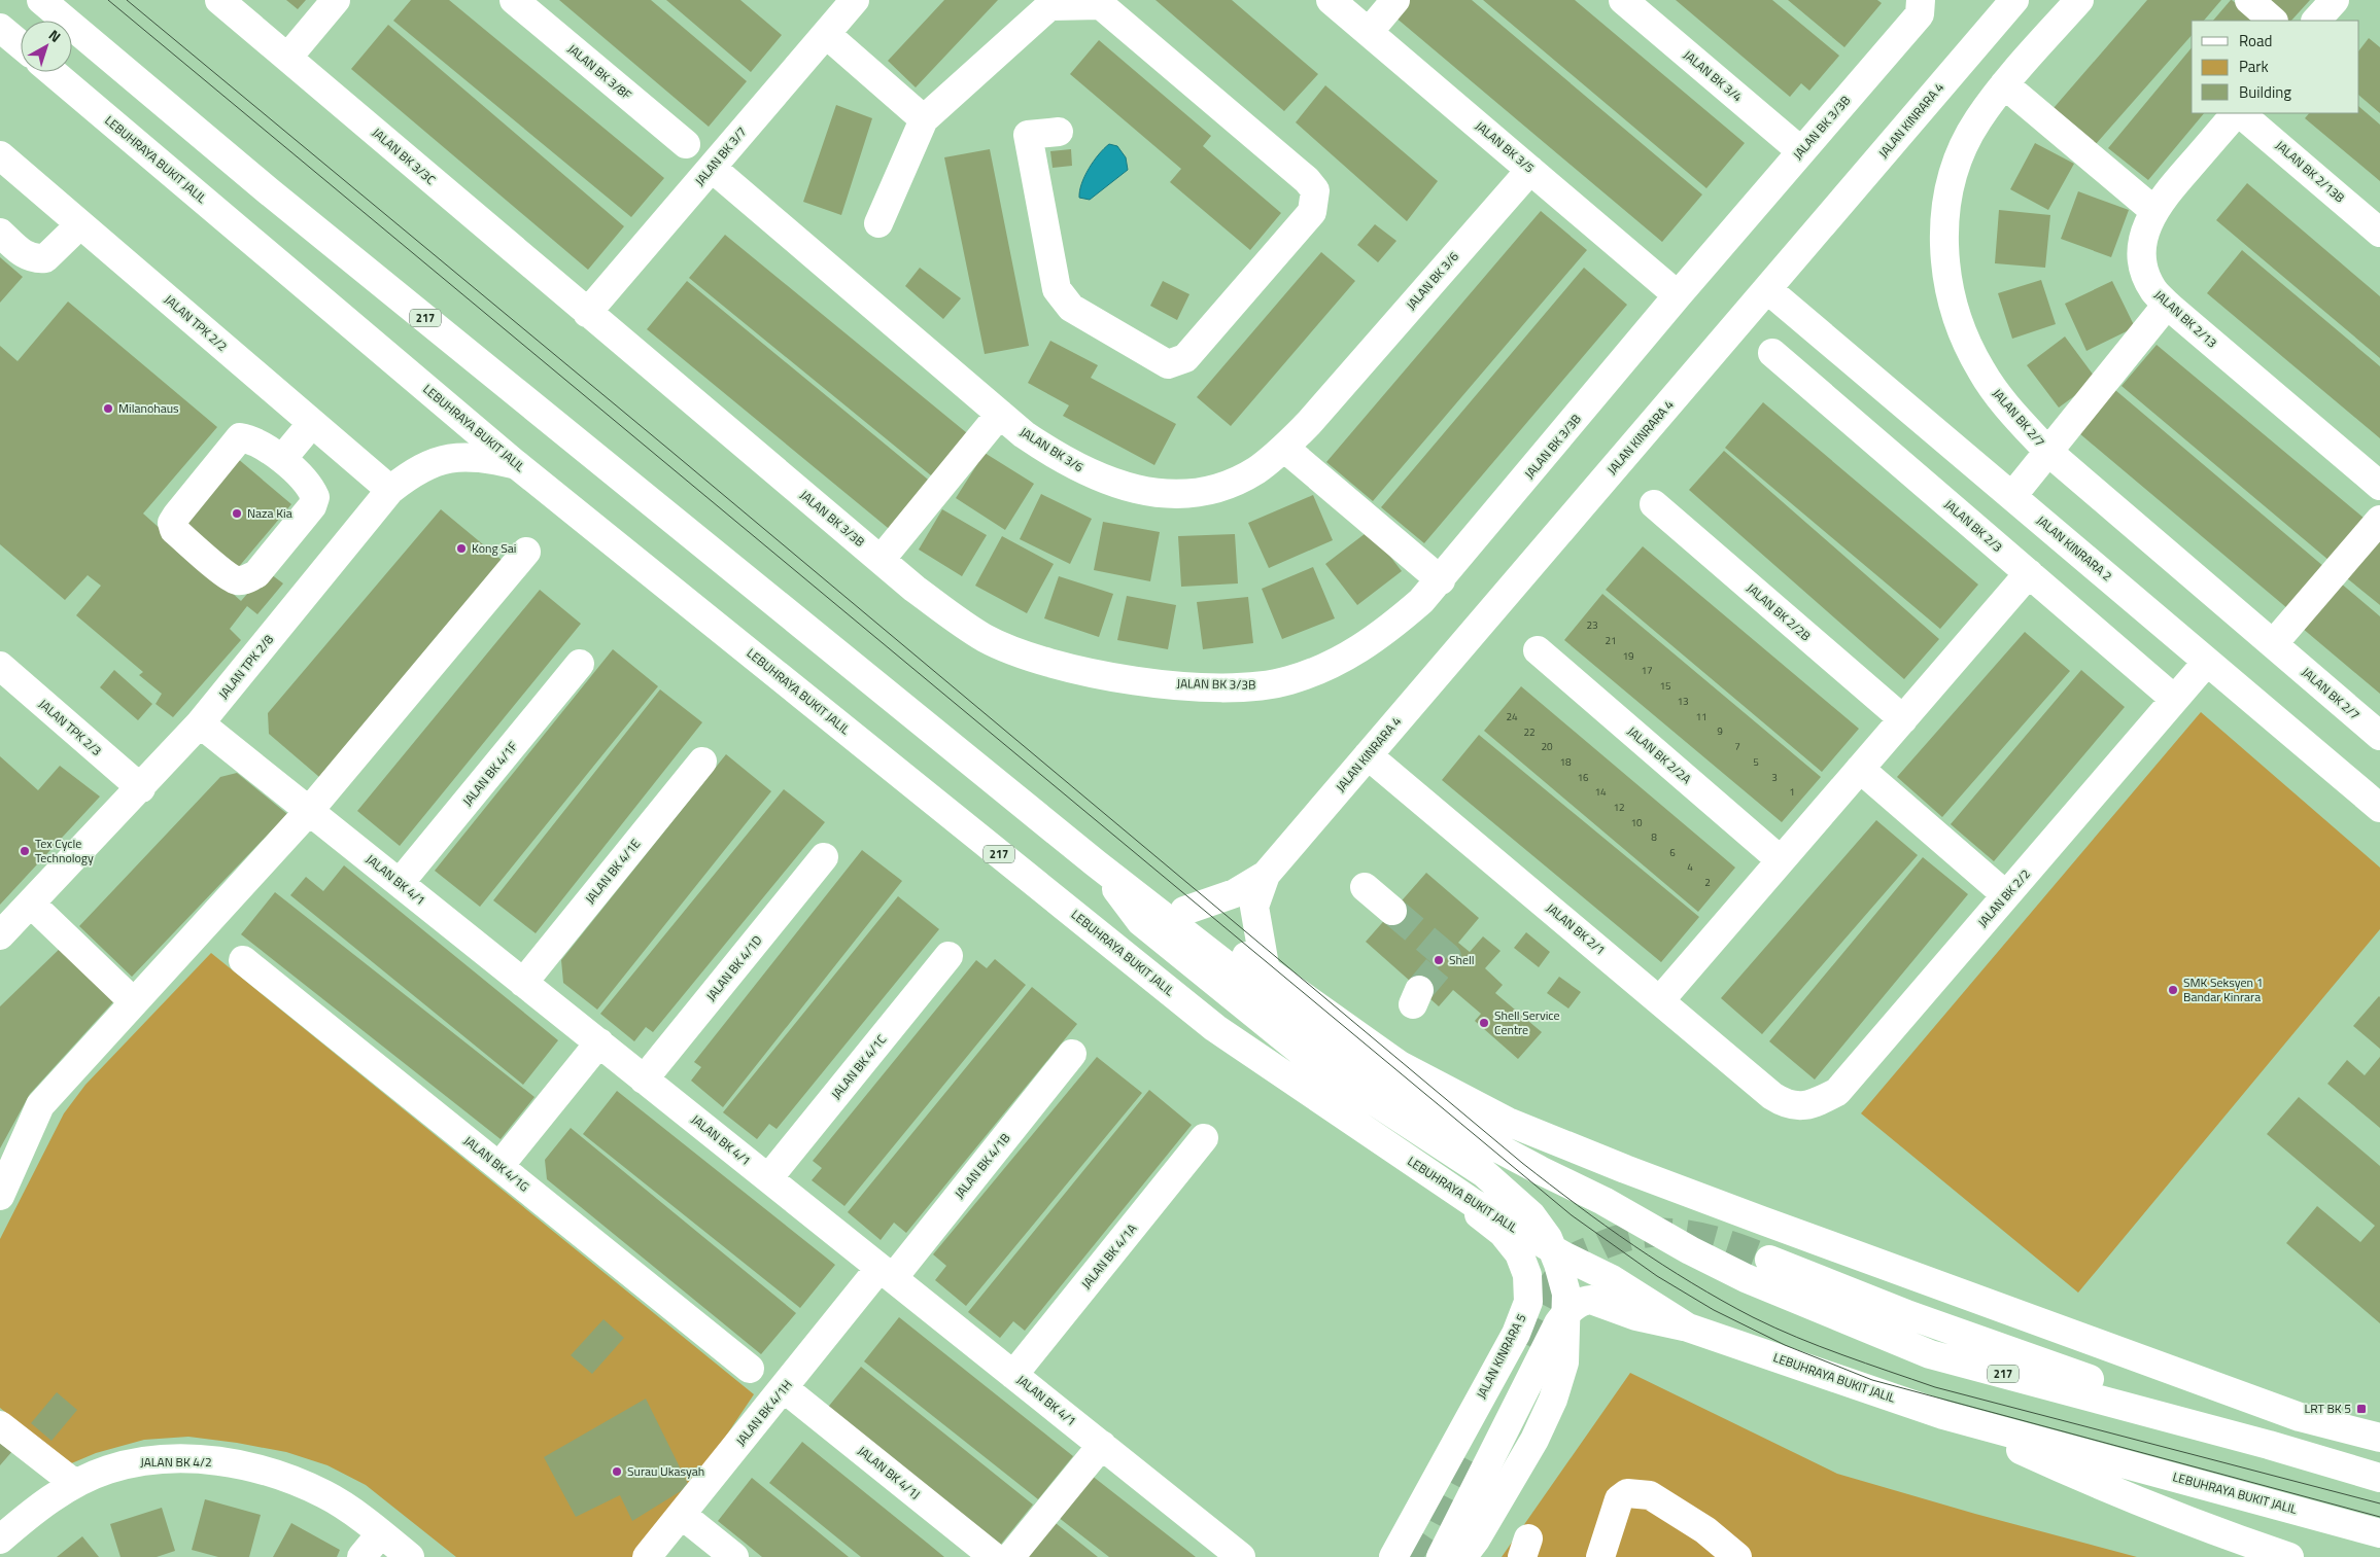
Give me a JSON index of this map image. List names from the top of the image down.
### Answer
{
  "streets": {
    "main road": [
      "JALAN BK 3/8F",
      "JALAN BK 3/4",
      "JALAN KINRARA 4",
      "JALAN BK 3/3B",
      "JALAN BK 3/5",
      "JALAN BK 3/3C",
      "JALAN BK 3/7",
      "LEBUHRAYA BUKIT JALIL",
      "JALAN BK 2/13B",
      "JALAN BK 3/6",
      "217",
      "JALAN BK 2/13",
      "JALAN TPK 2/2",
      "JALAN BK 2/7",
      "JALAN BK 2/3",
      "JALAN KINRARA 2",
      "JALAN BK 2/2B",
      "JALAN TPK 2/8",
      "JALAN TPK 2/3",
      "JALAN BK 2/2A",
      "JALAN BK 4/1F",
      "JALAN BK 4/1E",
      "JALAN BK 4/1",
      "JALAN BK 2/2",
      "JALAN BK 2/1",
      "JALAN BK 4/1D",
      "JALAN BK 4/1C",
      "JALAN BK 4/1G",
      "JALAN BK 4/1B",
      "JALAN BK 4/1A",
      "JALAN KINRARA 5",
      "JALAN BK 4/1H",
      "JALAN BK 4/2",
      "JALAN BK 4/1J"
    ]
  },
  "crossings": [
    ["JALAN BK 3/4", "JALAN BK 3/3B"],
    ["JALAN KINRARA 4", "JALAN KINRARA 2"],
    ["JALAN KINRARA 4", "JALAN BK 2/1"],
    ["JALAN BK 3/3B", "JALAN BK 3/5"],
    ["JALAN BK 3/3B", "JALAN BK 3/3C"],
    ["JALAN BK 3/3B", "JALAN BK 3/7"],
    ["JALAN BK 3/5", "JALAN BK 3/6"],
    ["JALAN BK 3/3C", "JALAN BK 3/7"],
    ["JALAN BK 3/7", "JALAN BK 3/6"],
    ["LEBUHRAYA BUKIT JALIL", "JALAN TPK 2/8"],
    ["LEBUHRAYA BUKIT JALIL", "JALAN KINRARA 5"],
    ["JALAN TPK 2/2", "JALAN TPK 2/8"],
    ["JALAN BK 2/3", "JALAN BK 2/2"],
    ["JALAN KINRARA 2", "JALAN BK 2/2"],
    ["JALAN TPK 2/8", "JALAN TPK 2/3"],
    ["JALAN TPK 2/8", "JALAN BK 4/1"],
    ["JALAN BK 4/1F", "JALAN BK 4/1"],
    ["JALAN BK 4/1E", "JALAN BK 4/1"],
    ["JALAN BK 4/1", "JALAN BK 4/1D"],
    ["JALAN BK 4/1", "JALAN BK 4/1C"],
    ["JALAN BK 4/1", "JALAN BK 4/1B"],
    ["JALAN BK 4/1", "JALAN BK 4/1A"],
    ["JALAN BK 4/1", "JALAN BK 4/1H"],
    ["JALAN BK 2/2", "JALAN BK 2/1"],
    ["JALAN BK 4/1B", "JALAN BK 4/1H"],
    ["JALAN BK 4/1H", "JALAN BK 4/1J"]
  ],
  "places": {
    "other": [
      "Milanohaus",
      "Naza Kia",
      "Kong Sai",
      "Tex Cycle Technology",
      "Shell",
      "SMK Seksyen 1 Bandar Kinrara",
      "Shell Service Centre",
      "Surau Ukasyah"
    ],
    "transit": ["LRT BK 5"]
  },
  "house_numbers": [
    "23",
    "21",
    "19",
    "17",
    "15",
    "13",
    "24",
    "11",
    "9",
    "22",
    "20",
    "7",
    "18",
    "5",
    "16",
    "3",
    "14",
    "1",
    "12",
    "10",
    "8",
    "6",
    "4",
    "2"
  ],
  "legend": ["Road", "Park", "Building"],
  "north": "top right"
}
